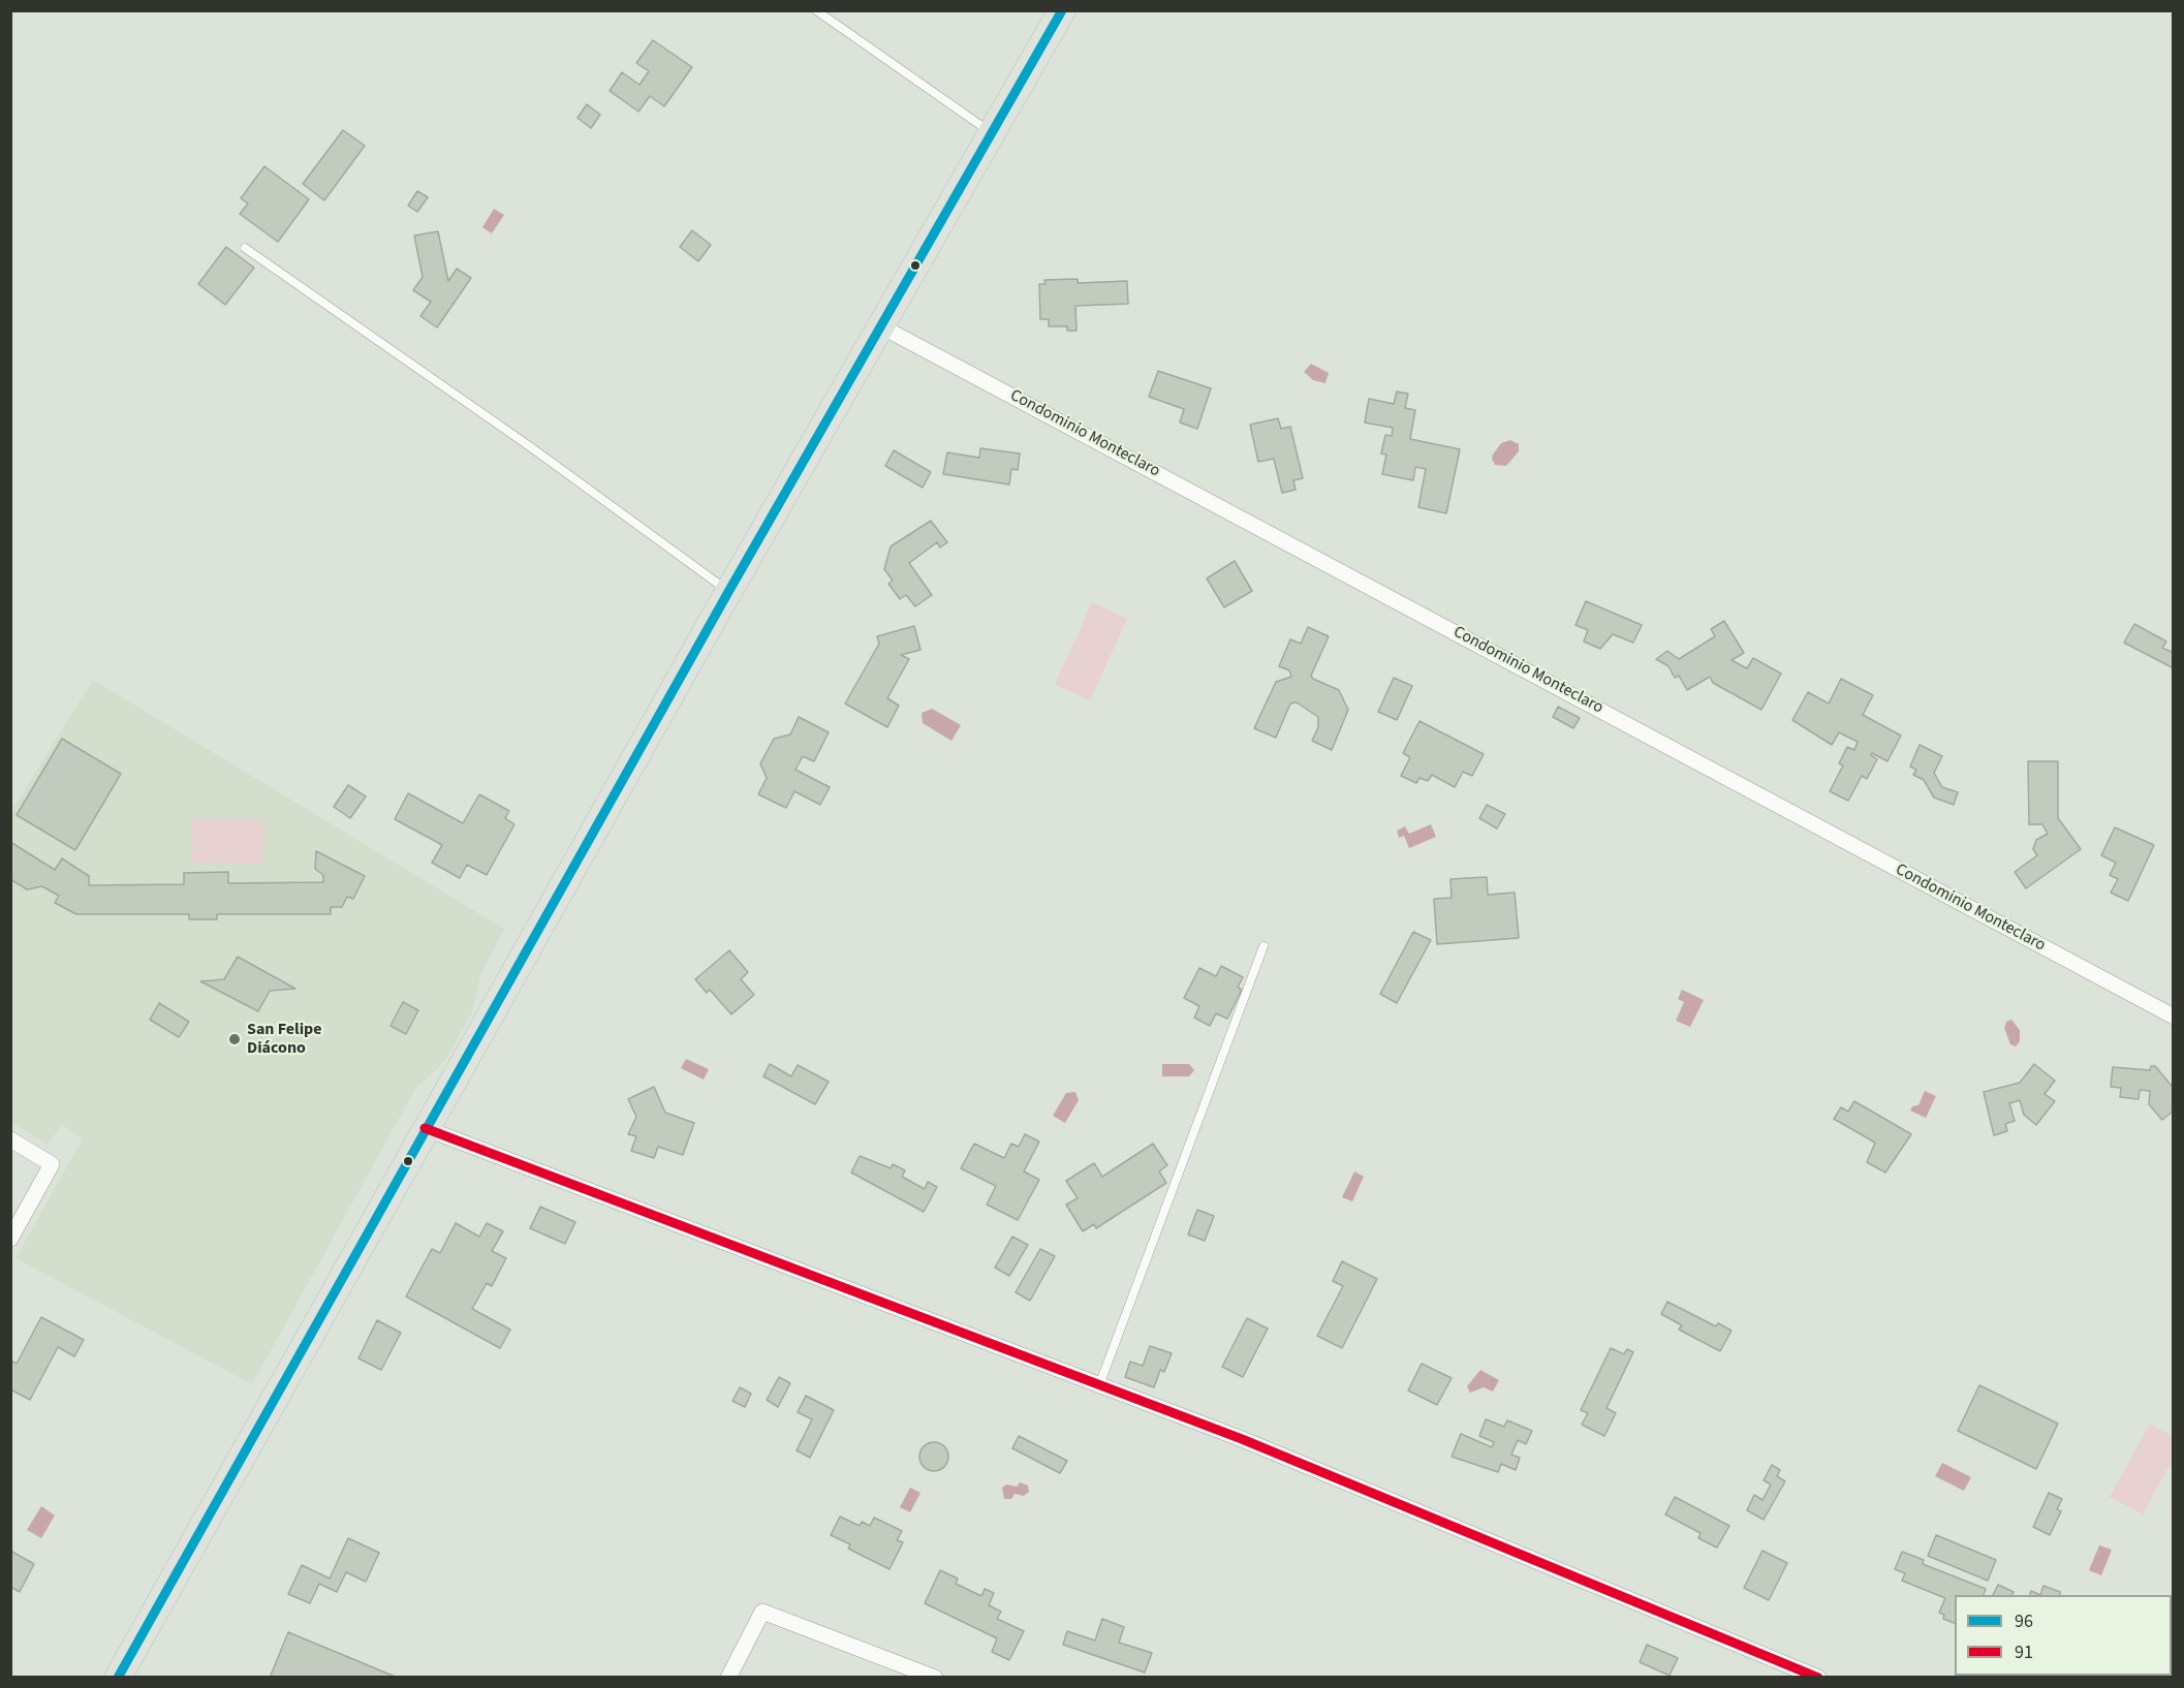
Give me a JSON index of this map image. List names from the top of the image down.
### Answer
{
  "streets": {
    "street": ["Condominio Monteclaro"]
  },
  "places": ["San Felipe Diácono"],
  "lines": ["transit line 96", "transit line 91"],
  "legend": ["96", "91"]
}
